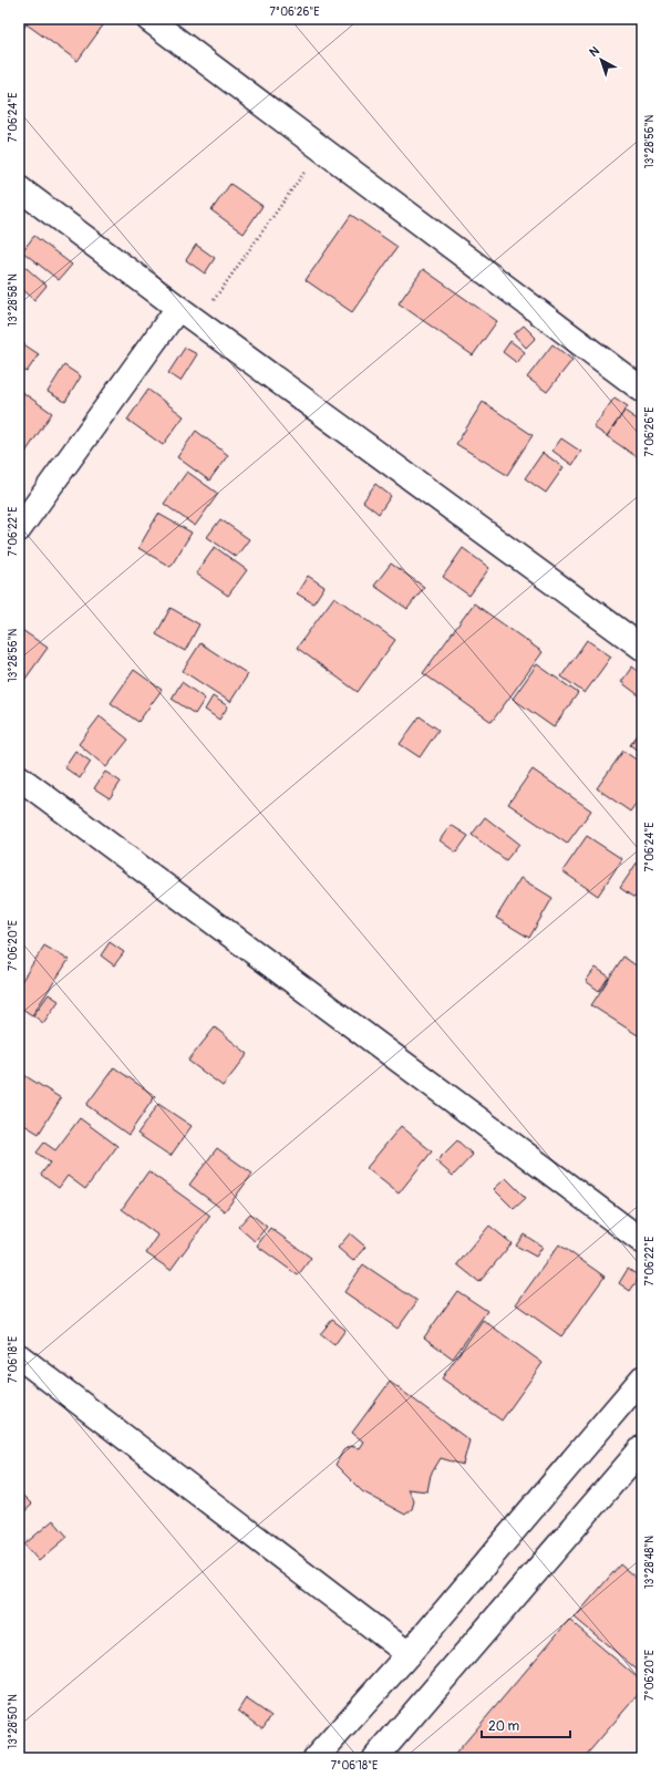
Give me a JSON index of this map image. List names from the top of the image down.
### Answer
{
  "scale_bar": "20 m",
  "north": "top left",
  "coordinates": [
    "7°06'26\"E",
    "7°06'24\"E",
    "13°28'56\"N",
    "13°28'58\"N",
    "7°06'22\"E",
    "7°06'20\"E",
    "7°06'18\"E",
    "13°28'48\"N",
    "13°28'50\"N"
  ]
}
